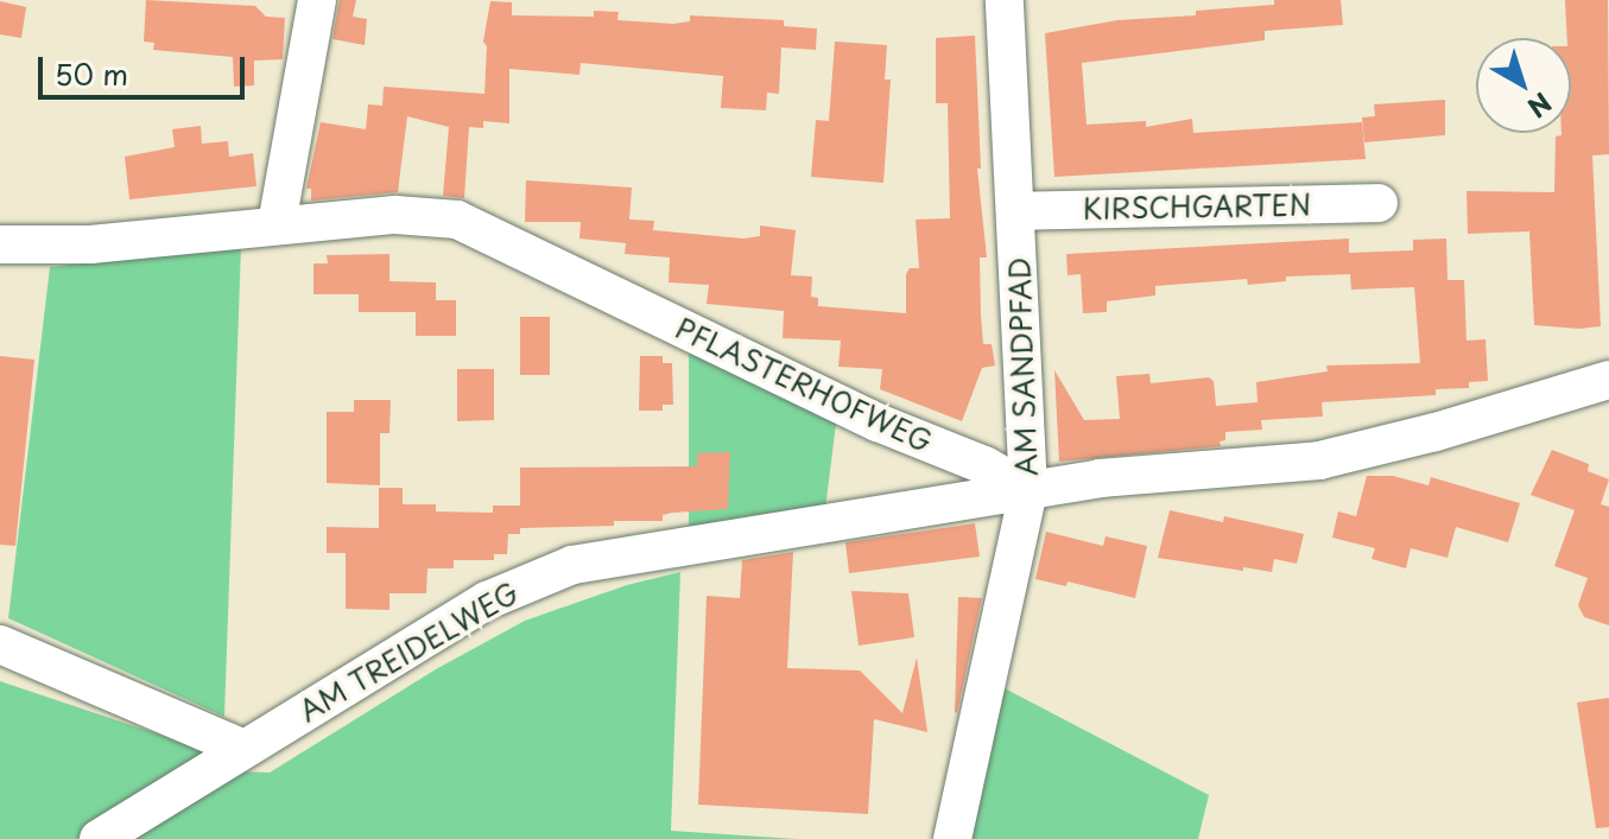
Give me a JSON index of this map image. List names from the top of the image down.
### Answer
{
  "streets": {
    "street": [
      "KIRSCHGARTEN",
      "AM SANDPFAD",
      "PFLASTERHOFWEG",
      "AM TREIDELWEG"
    ]
  },
  "crossings": [
    ["KIRSCHGARTEN", "AM SANDPFAD"],
    ["AM SANDPFAD", "PFLASTERHOFWEG"],
    ["AM SANDPFAD", "AM TREIDELWEG"],
    ["PFLASTERHOFWEG", "AM TREIDELWEG"]
  ],
  "scale_bar": "50 m",
  "north": "bottom right"
}
